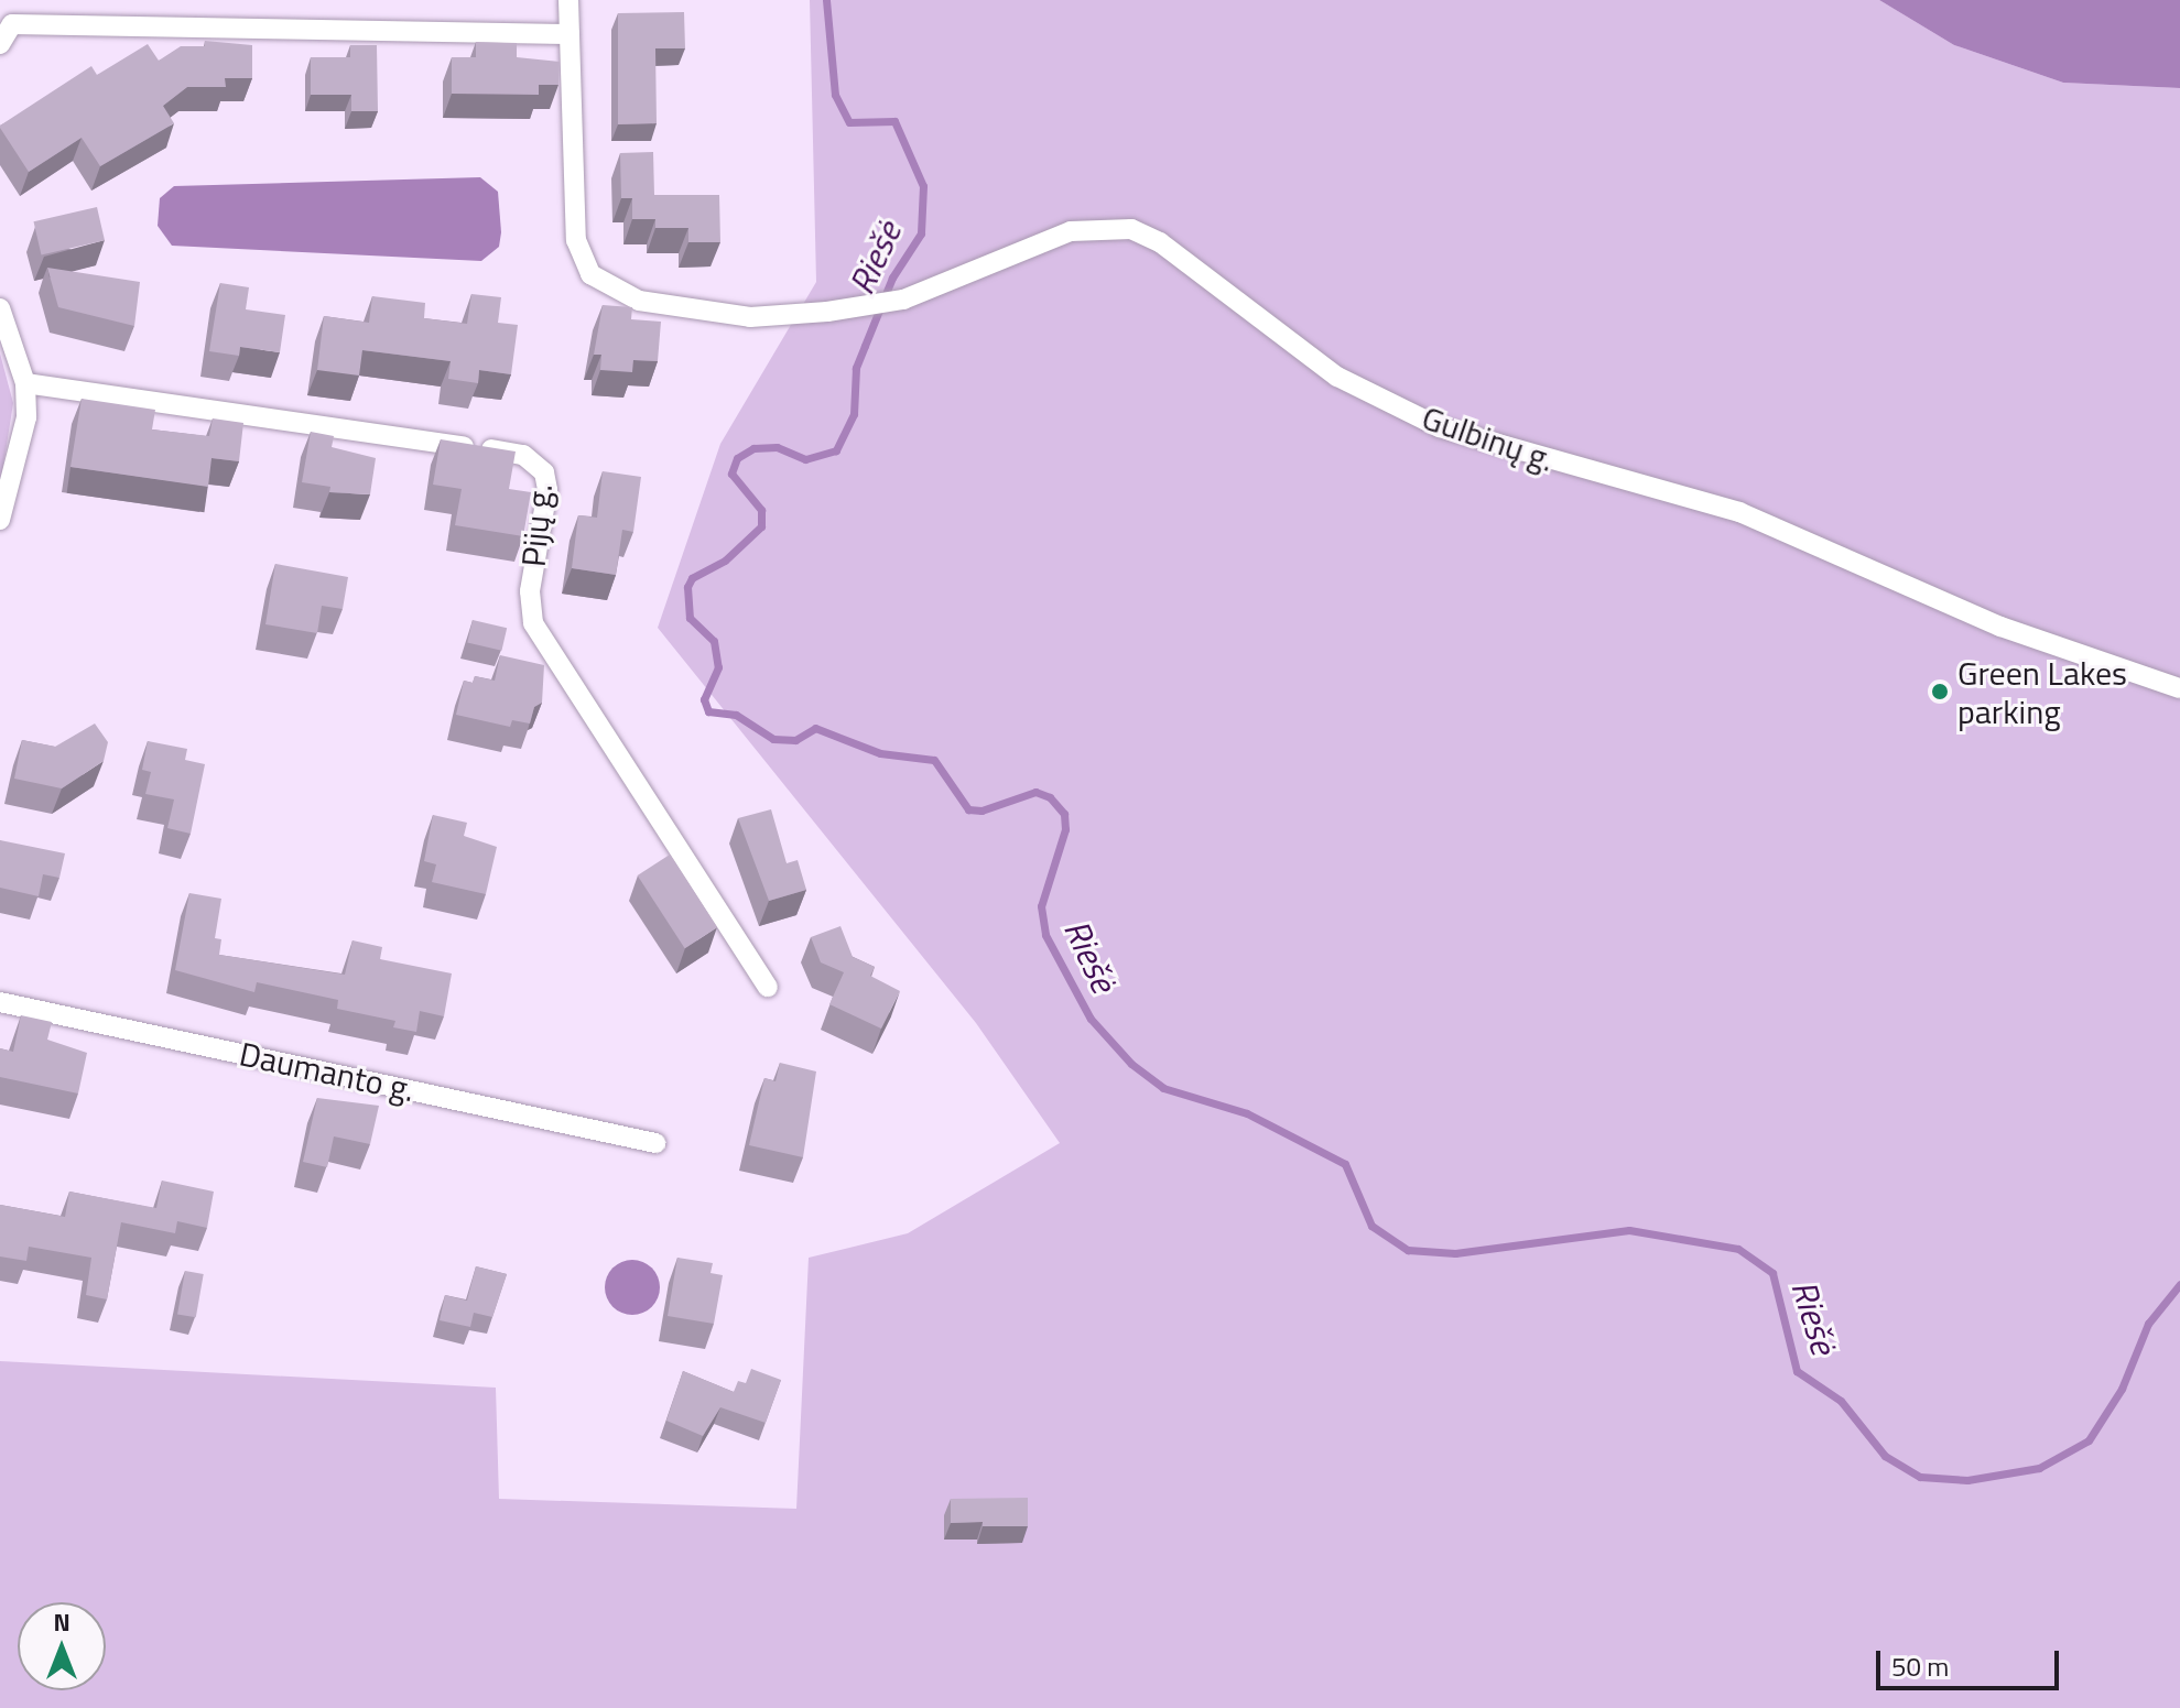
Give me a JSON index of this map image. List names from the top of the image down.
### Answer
{
  "streets": {
    "street": ["Gulbinų g.", "Pijų g.", "Daumanto g."]
  },
  "water": ["Riešė"],
  "places": ["Green Lakes parking"],
  "scale_bar": "50 m",
  "north": "top"
}
